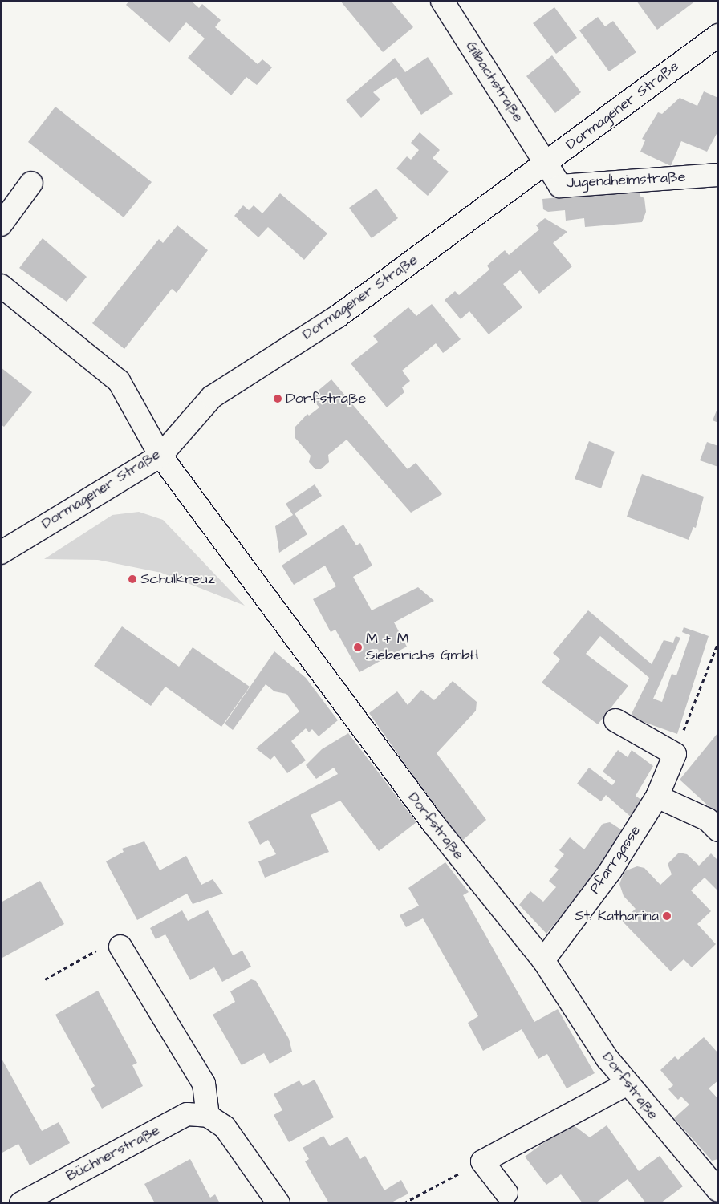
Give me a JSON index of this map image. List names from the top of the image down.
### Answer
{
  "streets": {
    "street": [
      "Gilbachstraße",
      "Dormagener Straße",
      "Jugendheimstraße",
      "Dorfstraße",
      "Pfarrgasse",
      "Büchnerstraße"
    ]
  },
  "crossings": [
    ["Gilbachstraße", "Dormagener Straße"],
    ["Gilbachstraße", "Jugendheimstraße"],
    ["Dormagener Straße", "Jugendheimstraße"],
    ["Dormagener Straße", "Dorfstraße"],
    ["Dorfstraße", "Pfarrgasse"]
  ],
  "places": [
    "Dorfstraße",
    "Schulkreuz",
    "M + M Sieberichs GmbH",
    "St. Katharina"
  ]
}
